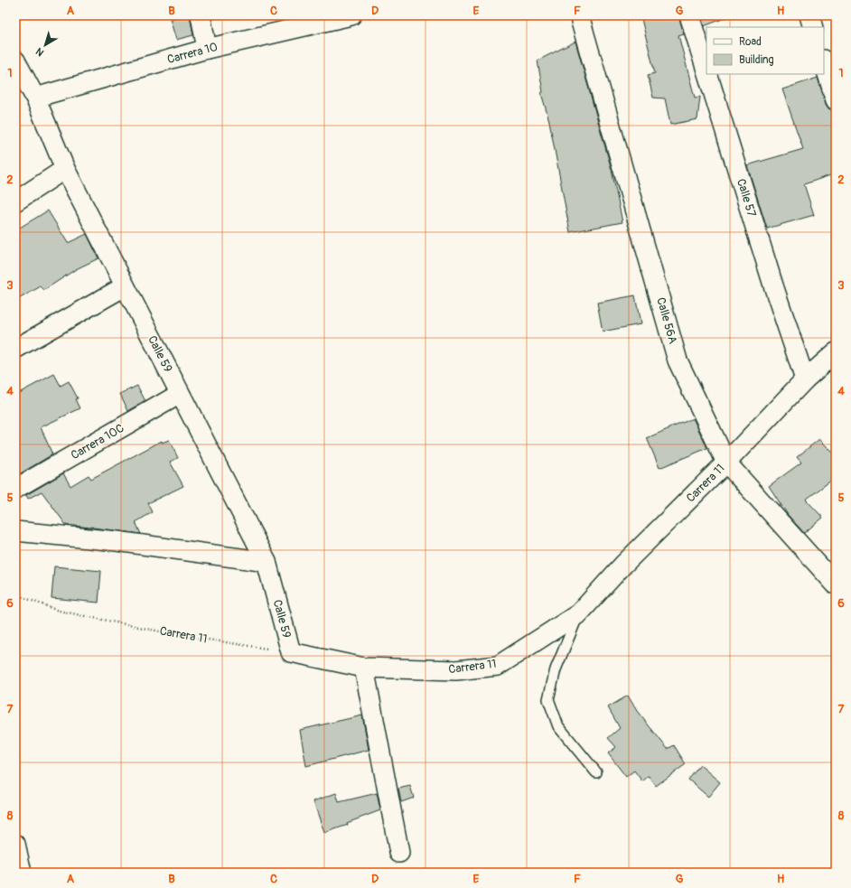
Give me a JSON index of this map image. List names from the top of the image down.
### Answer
{
  "streets": {
    "street": [
      "Carrera 10",
      "Calle 57",
      "Calle 56A",
      "Calle 59",
      "Carrera 10C",
      "Carrera 11"
    ]
  },
  "crossings": [
    ["Carrera 10", "Calle 59"],
    ["Calle 57", "Carrera 11"],
    ["Calle 56A", "Carrera 11"],
    ["Calle 59", "Carrera 10C"],
    ["Calle 59", "Carrera 11"]
  ],
  "legend": ["Road", "Building"],
  "north": "bottom left",
  "grid": {
    "columns": [
      "A",
      "B",
      "C",
      "D",
      "E",
      "F",
      "G",
      "H"
    ],
    "rows": [
      "1",
      "2",
      "3",
      "4",
      "5",
      "6",
      "7",
      "8"
    ]
  }
}
